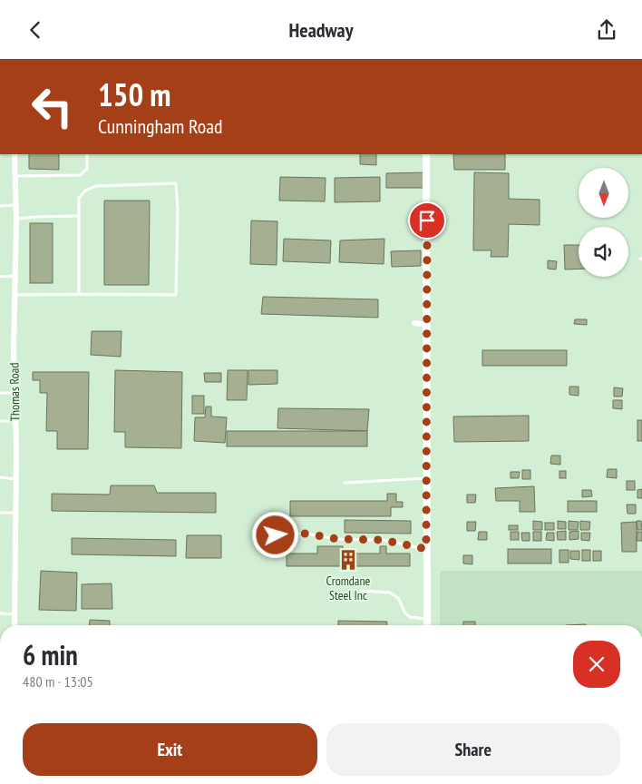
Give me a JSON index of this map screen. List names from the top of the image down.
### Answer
{
  "streets": {
    "street": ["Thomas Road"]
  },
  "places": {
    "building": ["Cromdane Steel Inc"]
  },
  "north": "bottom",
  "page": {
    "header": "Headway",
    "turn": ["150 m", "Cunningham Road"],
    "heading": ["6 min", "480 m · 13:05"],
    "buttons": ["Exit", "Share"]
  }
}
